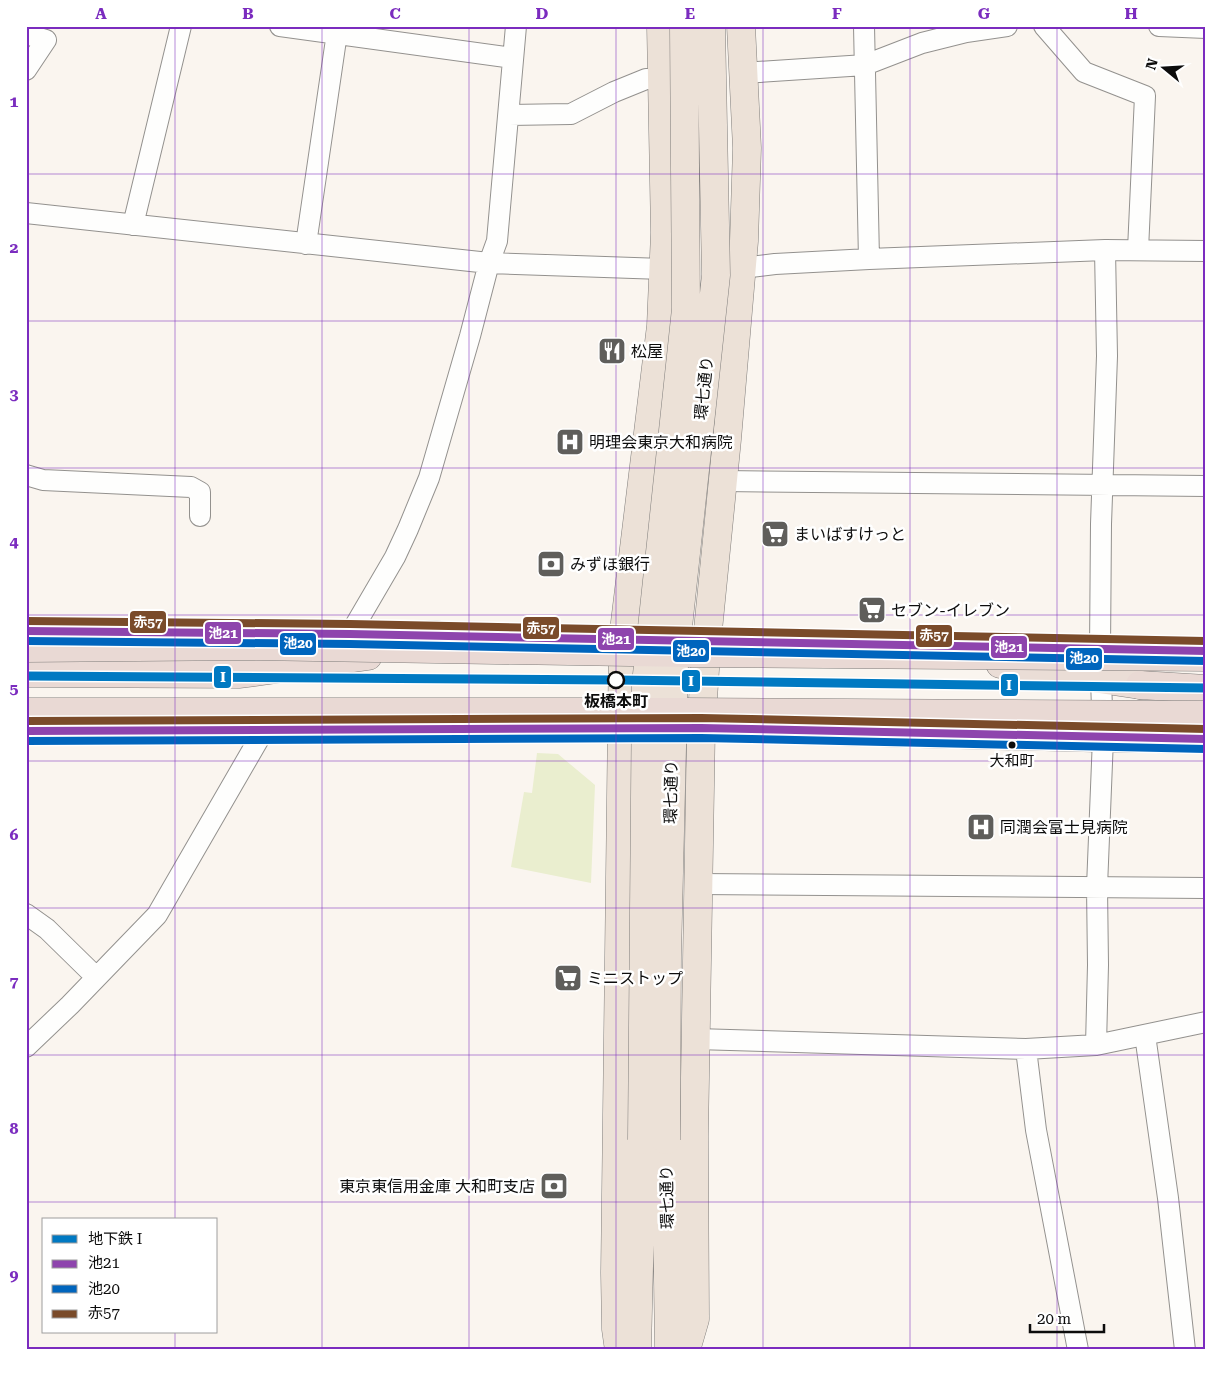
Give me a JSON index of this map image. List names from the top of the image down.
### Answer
{
  "streets": {
    "main road": ["環七通り"]
  },
  "places": {
    "restaurant": ["松屋"],
    "hospital": ["明理会東京大和病院", "同潤会富士見病院"],
    "supermarket": ["まいばすけっと", "セブン-イレブン", "ミニストップ"],
    "bank": ["みずほ銀行", "東京東信用金庫 大和町支店"],
    "other": ["板橋本町", "大和町"]
  },
  "lines": [
    "transit line 赤57",
    "transit line 池21",
    "transit line 池20",
    "metro line I"
  ],
  "legend": [
    "地下鉄 I",
    "池21",
    "池20",
    "赤57"
  ],
  "scale_bar": "20 m",
  "north": "left",
  "grid": {
    "columns": [
      "A",
      "B",
      "C",
      "D",
      "E",
      "F",
      "G",
      "H"
    ],
    "rows": [
      "1",
      "2",
      "3",
      "4",
      "5",
      "6",
      "7",
      "8",
      "9"
    ]
  }
}
